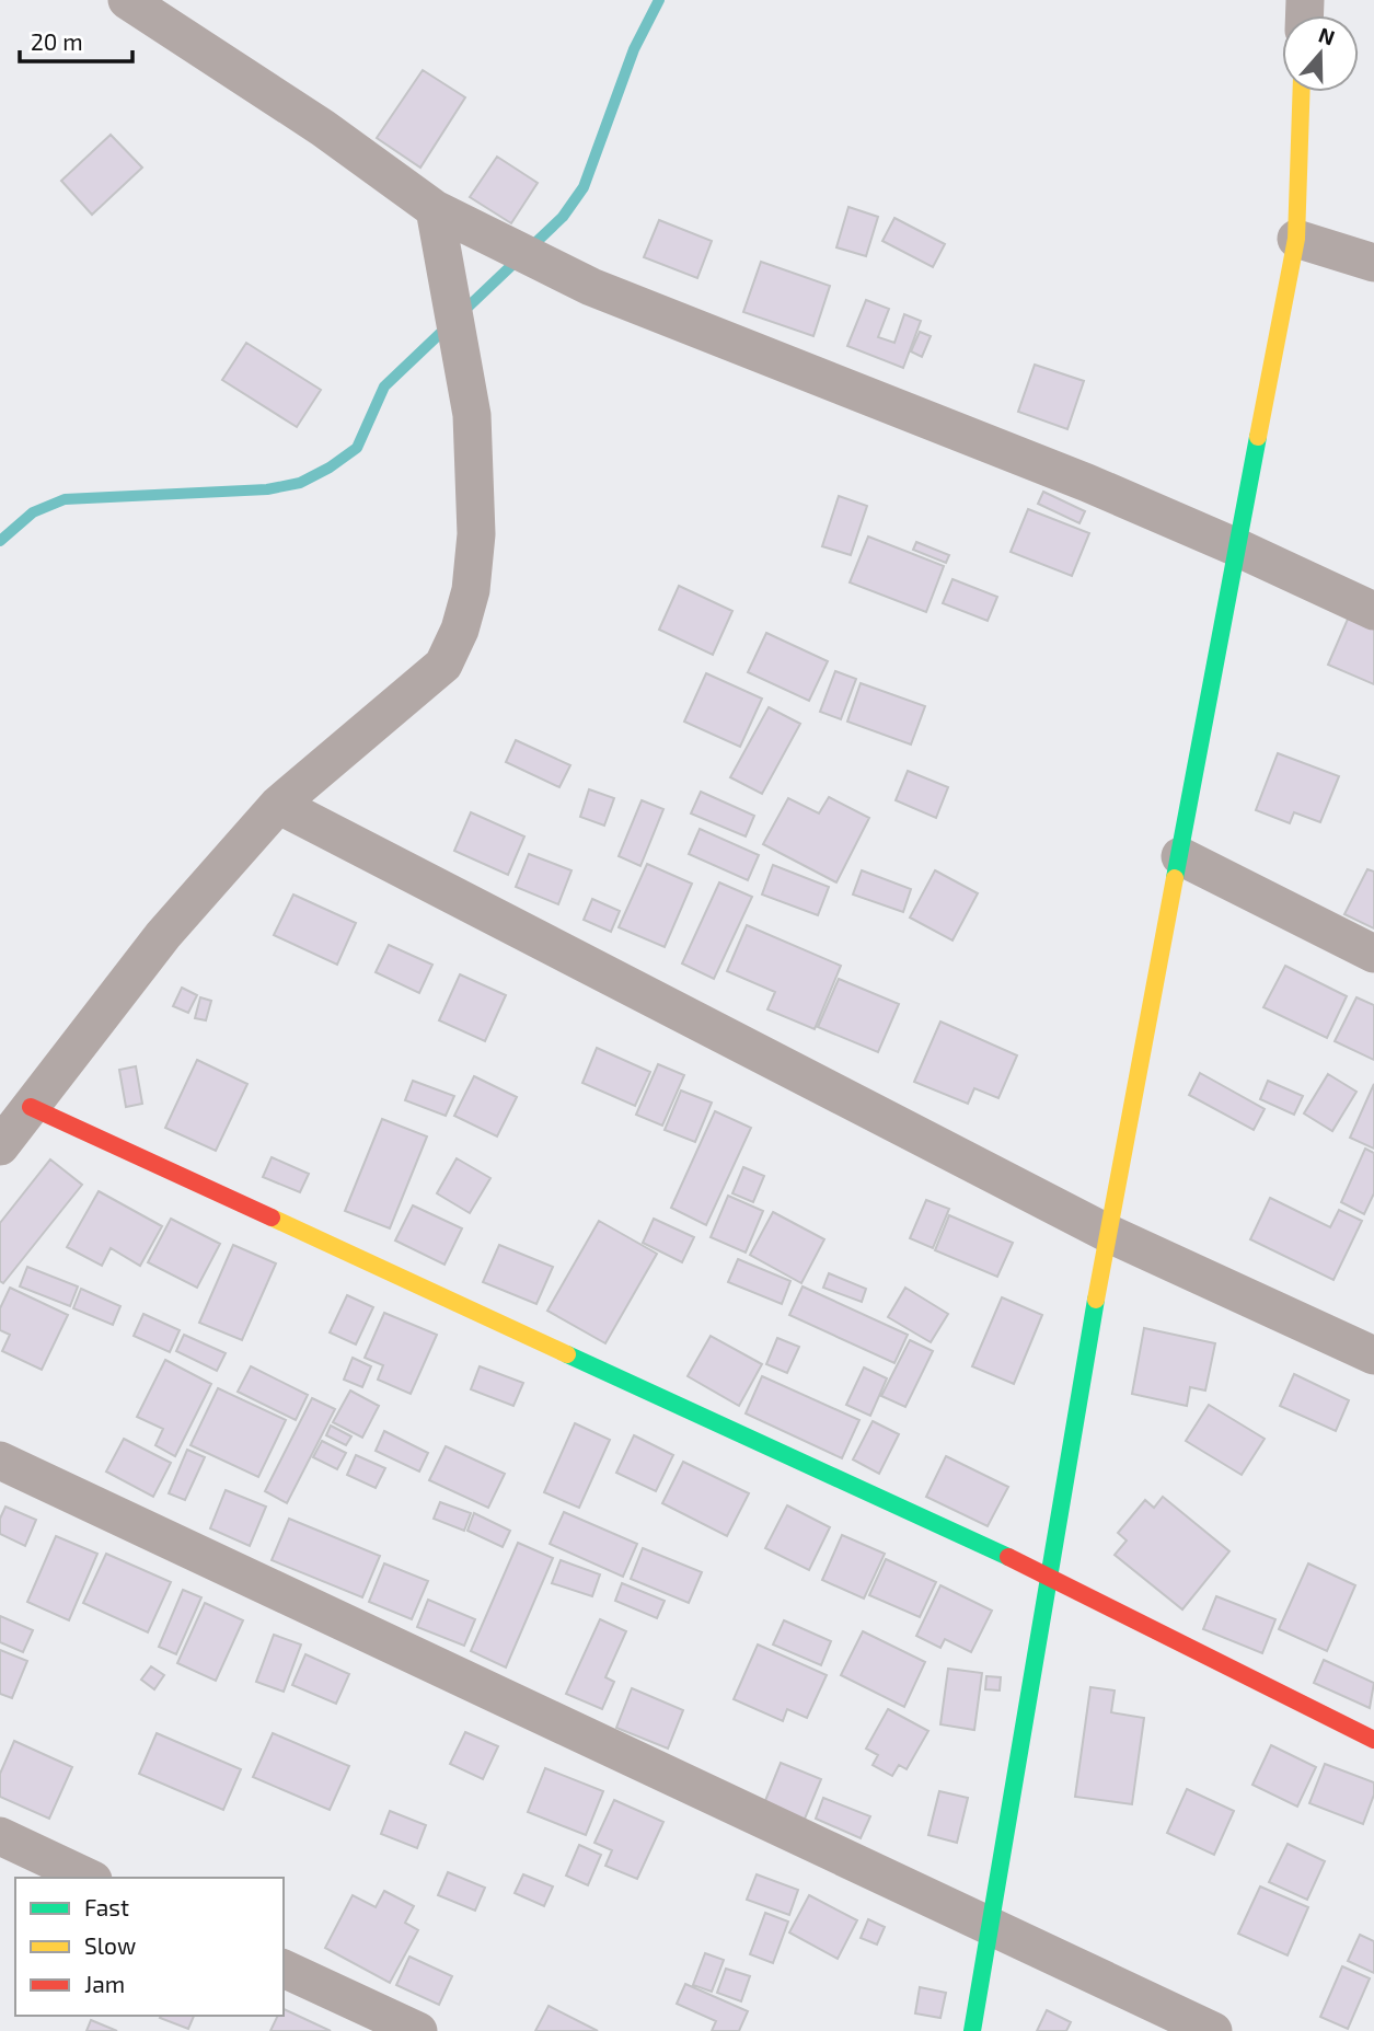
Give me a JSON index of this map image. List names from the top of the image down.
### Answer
{
  "legend": ["Fast", "Slow", "Jam"],
  "scale_bar": "20 m",
  "north": "top"
}
